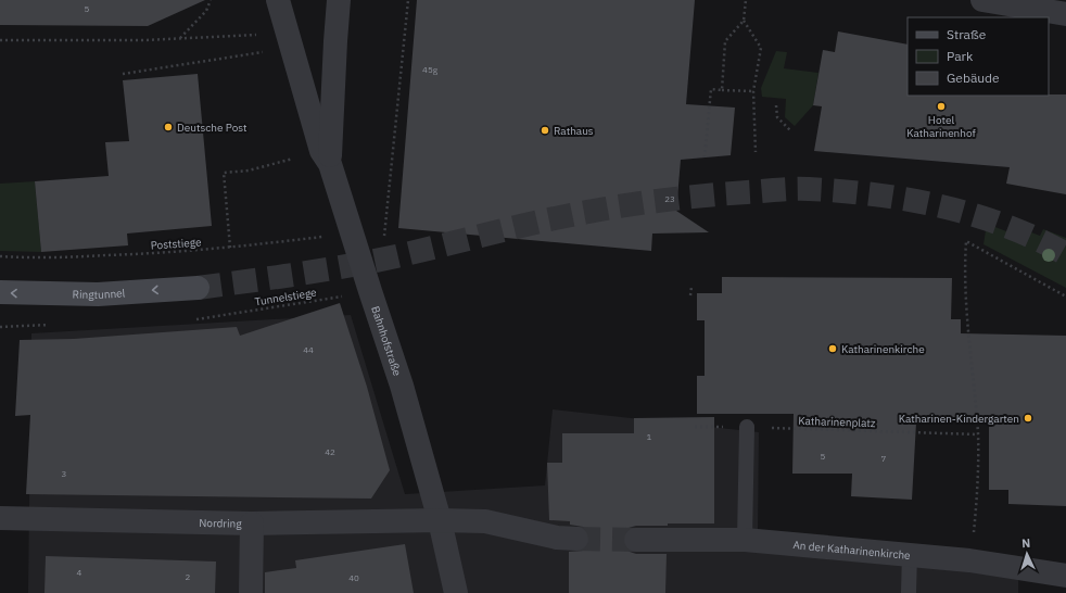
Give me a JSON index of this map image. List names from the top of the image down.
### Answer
{
  "streets": {
    "main road": ["Ringtunnel"],
    "street": ["Bahnhofstraße", "Nordring", "An der Katharinenkirche"],
    "path": ["Poststiege", "Tunnelstiege", "Katharinenplatz"]
  },
  "crossings": [
    ["Poststiege", "Bahnhofstraße"],
    ["Tunnelstiege", "Bahnhofstraße"],
    ["Bahnhofstraße", "Nordring"]
  ],
  "one_way": ["Ringtunnel"],
  "places": [
    "Hotel Katharinenhof",
    "Deutsche Post",
    "Rathaus",
    "Katharinenkirche",
    "Katharinen-Kindergarten"
  ],
  "house_numbers": [
    "5",
    "45g",
    "23",
    "44",
    "1",
    "42",
    "5",
    "7",
    "3",
    "4",
    "2",
    "40"
  ],
  "legend": ["Straße", "Park", "Gebäude"],
  "north": "top"
}
